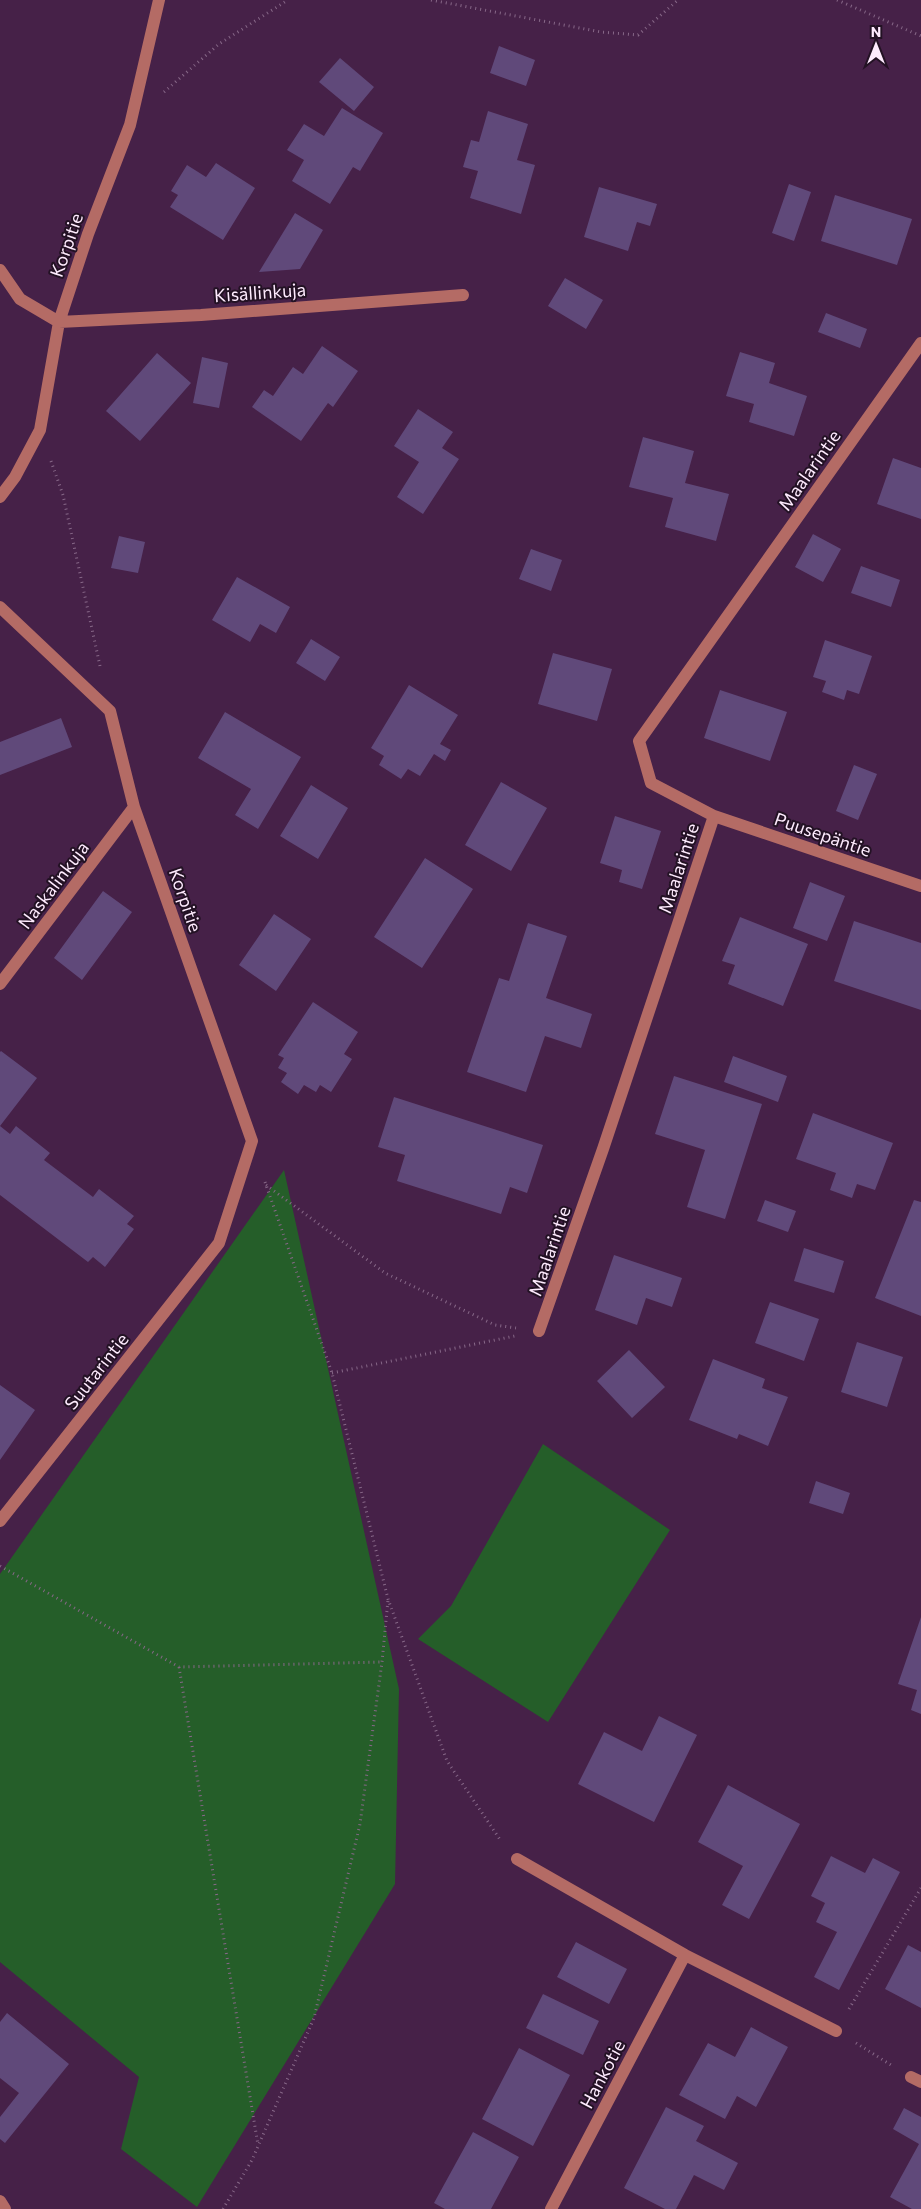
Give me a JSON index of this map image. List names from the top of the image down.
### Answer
{
  "streets": {
    "street": [
      "Korpitie",
      "Kisällinkuja",
      "Maalarintie",
      "Puusepäntie",
      "Naskalinkuja",
      "Suutarintie",
      "Hankotie"
    ]
  },
  "crossings": [
    ["Korpitie", "Kisällinkuja"],
    ["Korpitie", "Naskalinkuja"],
    ["Korpitie", "Suutarintie"],
    ["Maalarintie", "Puusepäntie"]
  ],
  "north": "top"
}
